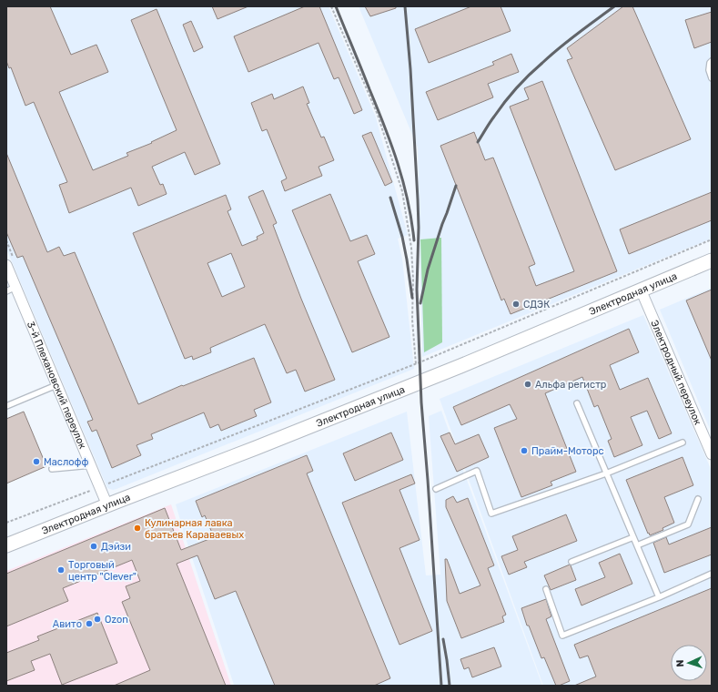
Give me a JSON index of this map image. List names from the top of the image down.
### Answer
{
  "streets": {
    "street": ["Электродная улица", "Электродный переулок", "3-й Плехановский переулок"]
  },
  "crossings": [
    ["Электродная улица", "Электродный переулок"],
    ["Электродная улица", "3-й Плехановский переулок"]
  ],
  "places": [
    "СДЭК",
    "Альфа регистр",
    "Прайм-Моторс",
    "Маслофф",
    "Кулинарная лавка братьев Караваевых",
    "Дэйзи",
    "Торговый центр \"Clever\"",
    "Ozon",
    "Авито"
  ],
  "north": "left"
}
